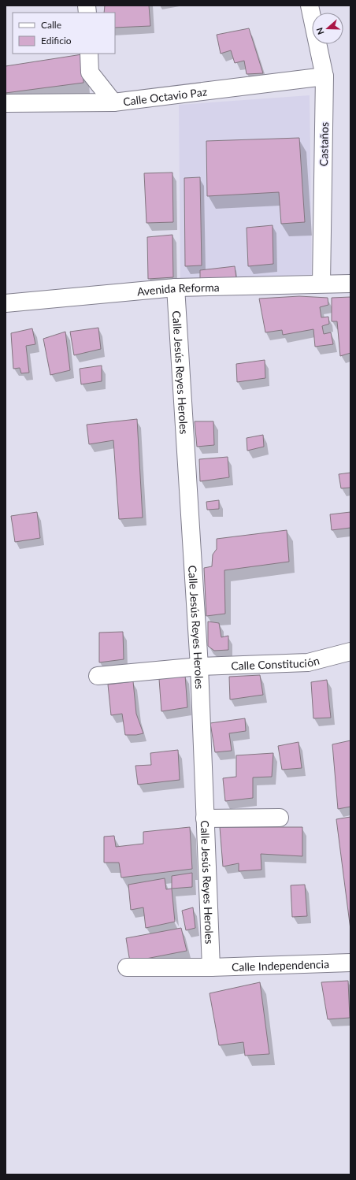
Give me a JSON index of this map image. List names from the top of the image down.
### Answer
{
  "streets": {
    "street": [
      "Calle Octavio Paz",
      "Castaños",
      "Avenida Reforma",
      "Calle Jesús Reyes Heroles",
      "Calle Constitución",
      "Calle Independencia"
    ]
  },
  "crossings": [
    ["Calle Octavio Paz", "Castaños"],
    ["Castaños", "Avenida Reforma"],
    ["Avenida Reforma", "Calle Jesús Reyes Heroles"],
    ["Calle Jesús Reyes Heroles", "Calle Constitución"],
    ["Calle Jesús Reyes Heroles", "Calle Independencia"]
  ],
  "legend": ["Calle", "Edificio"],
  "north": "left"
}
